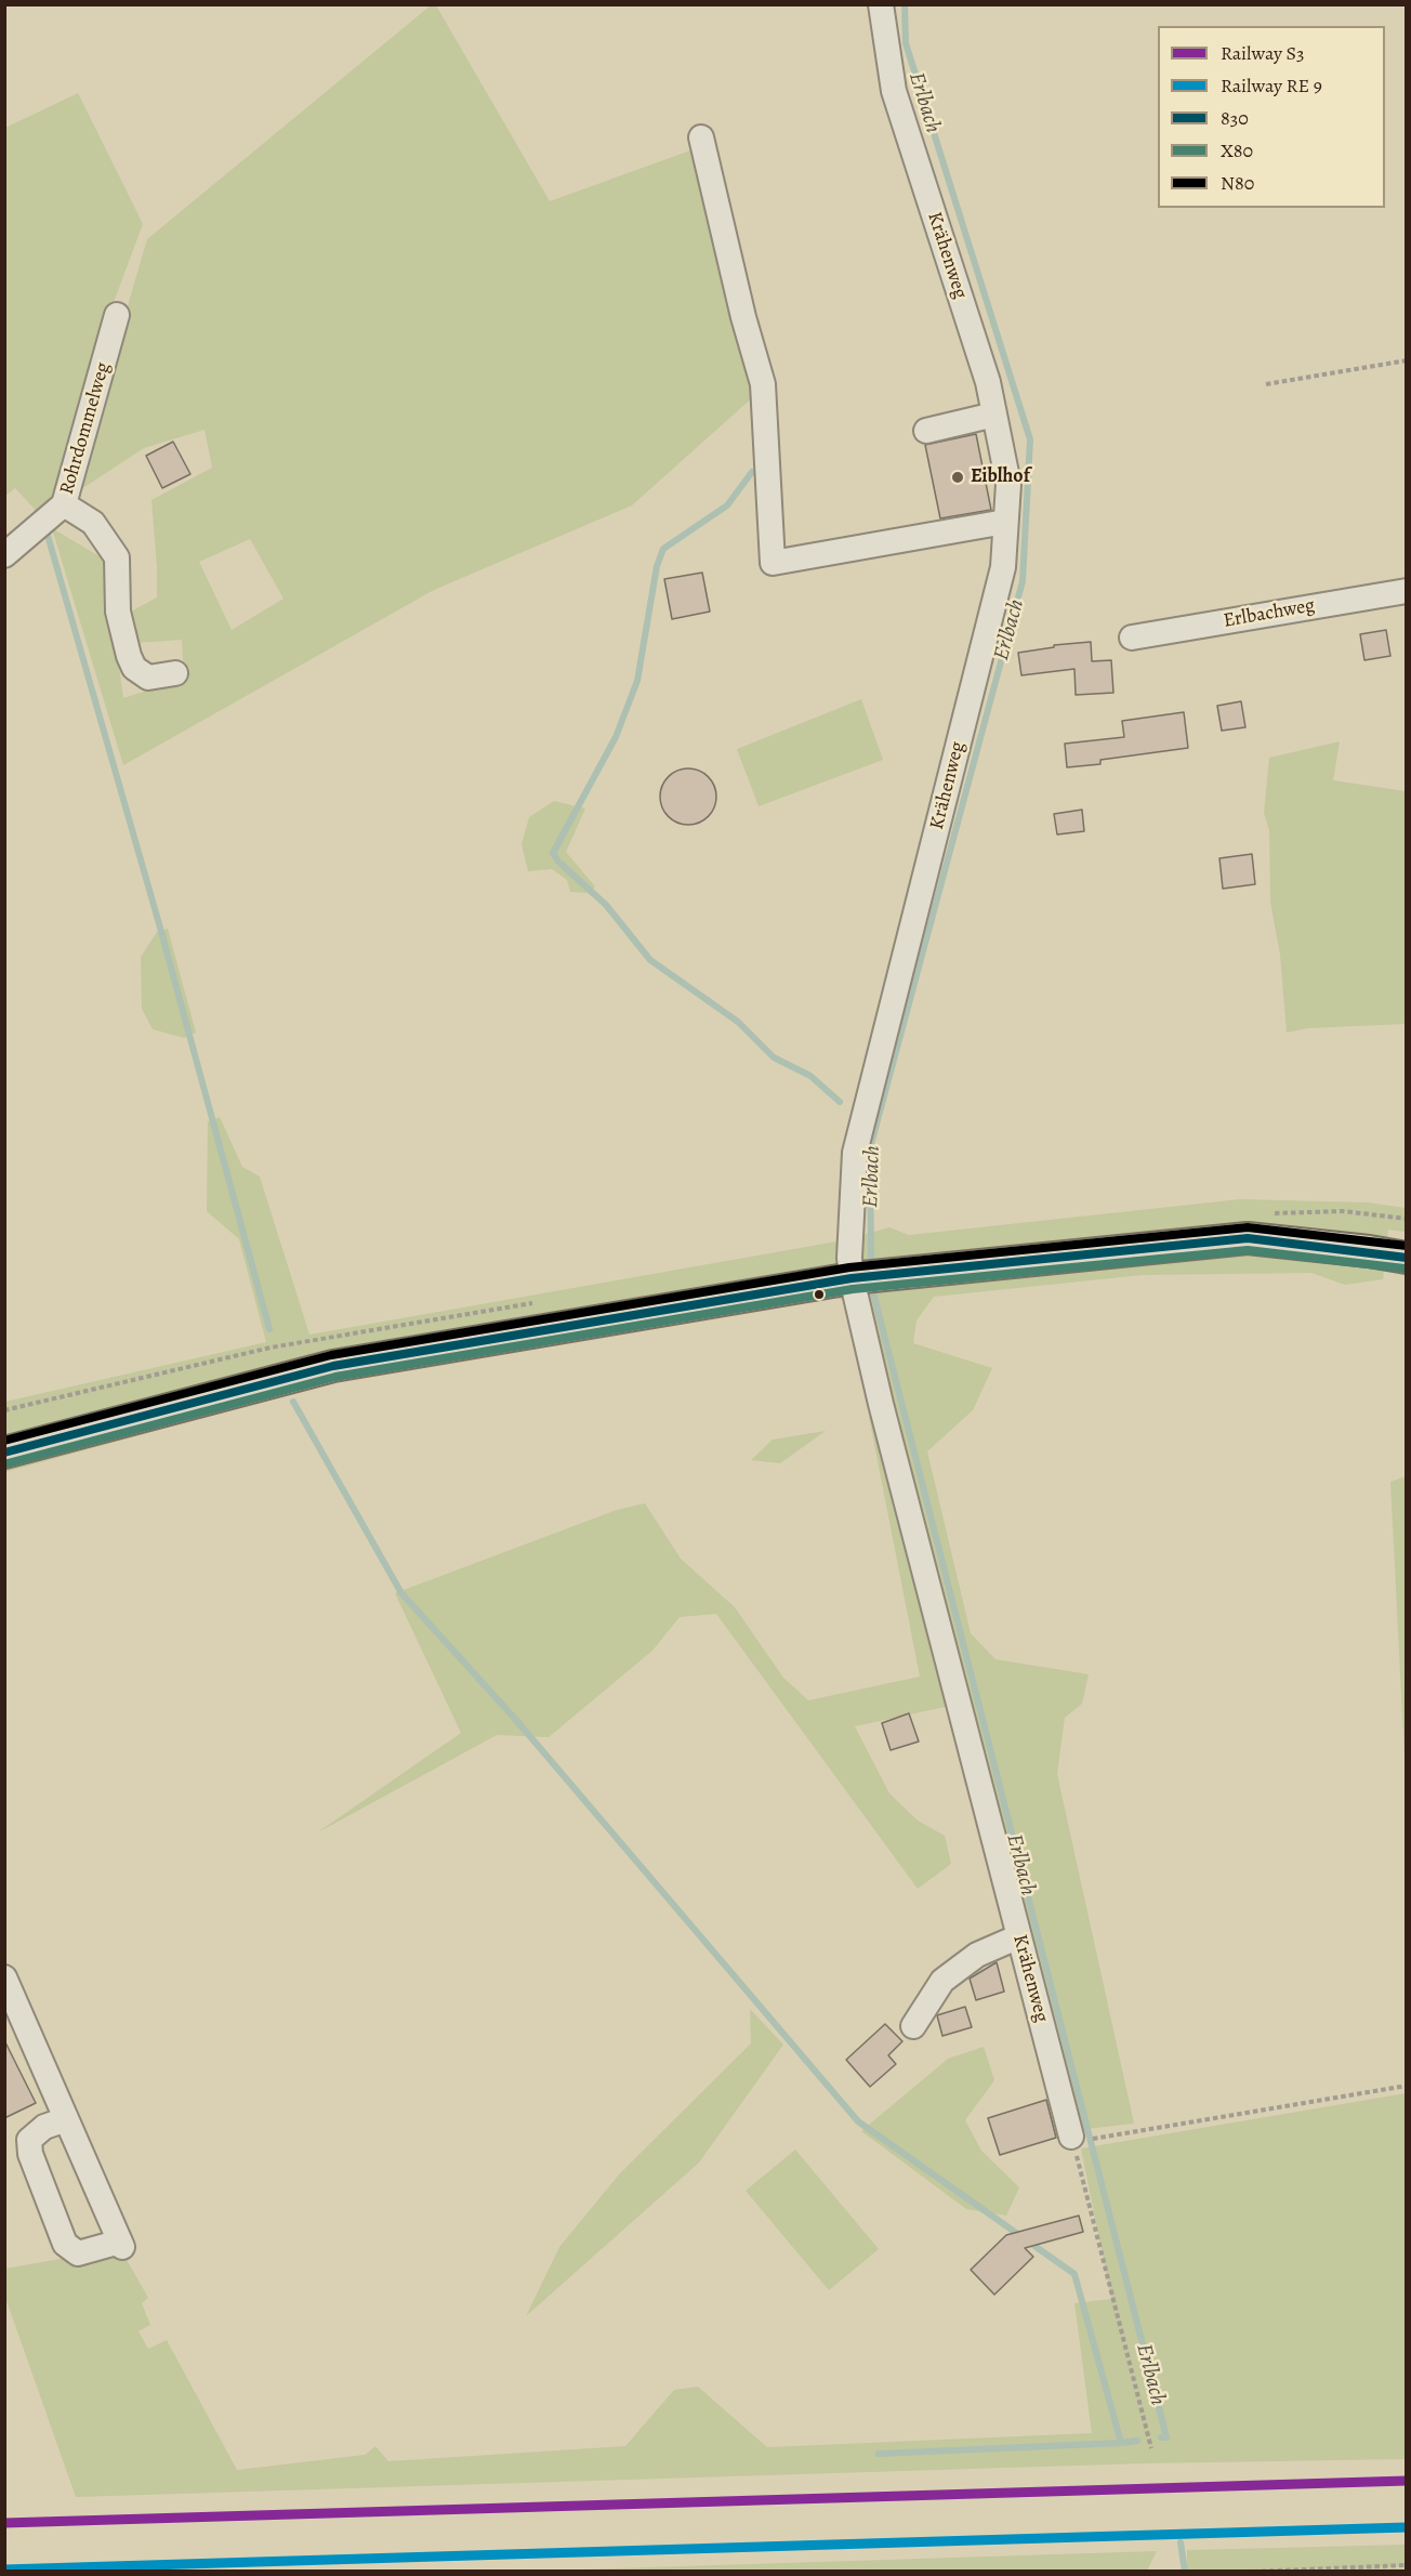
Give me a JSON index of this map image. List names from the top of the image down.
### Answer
{
  "streets": {
    "street": ["Krähenweg", "Rohrdommelweg", "Erlbachweg"]
  },
  "water": ["Erlbach"],
  "places": ["Eiblhof"],
  "lines": [
    "transit line N80",
    "transit line 830",
    "transit line X80",
    "rail line S3"
  ],
  "legend": [
    "Railway S3",
    "Railway RE 9",
    "830",
    "X80",
    "N80"
  ]
}
